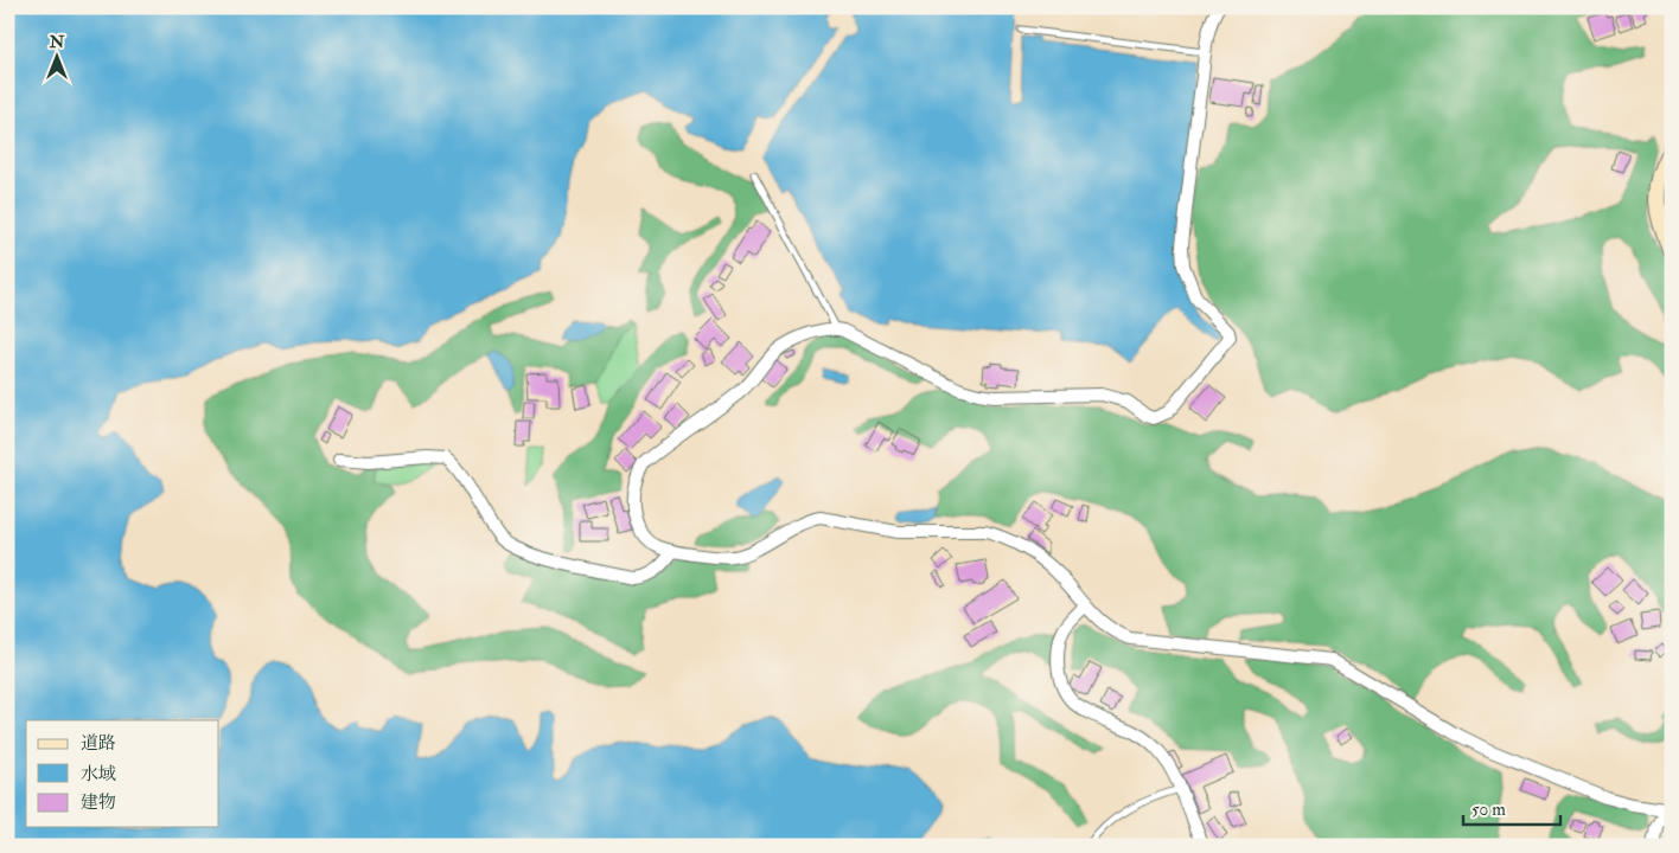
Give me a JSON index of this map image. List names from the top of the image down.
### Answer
{
  "legend": ["道路", "水域", "建物"],
  "scale_bar": "50 m",
  "north": "top"
}
